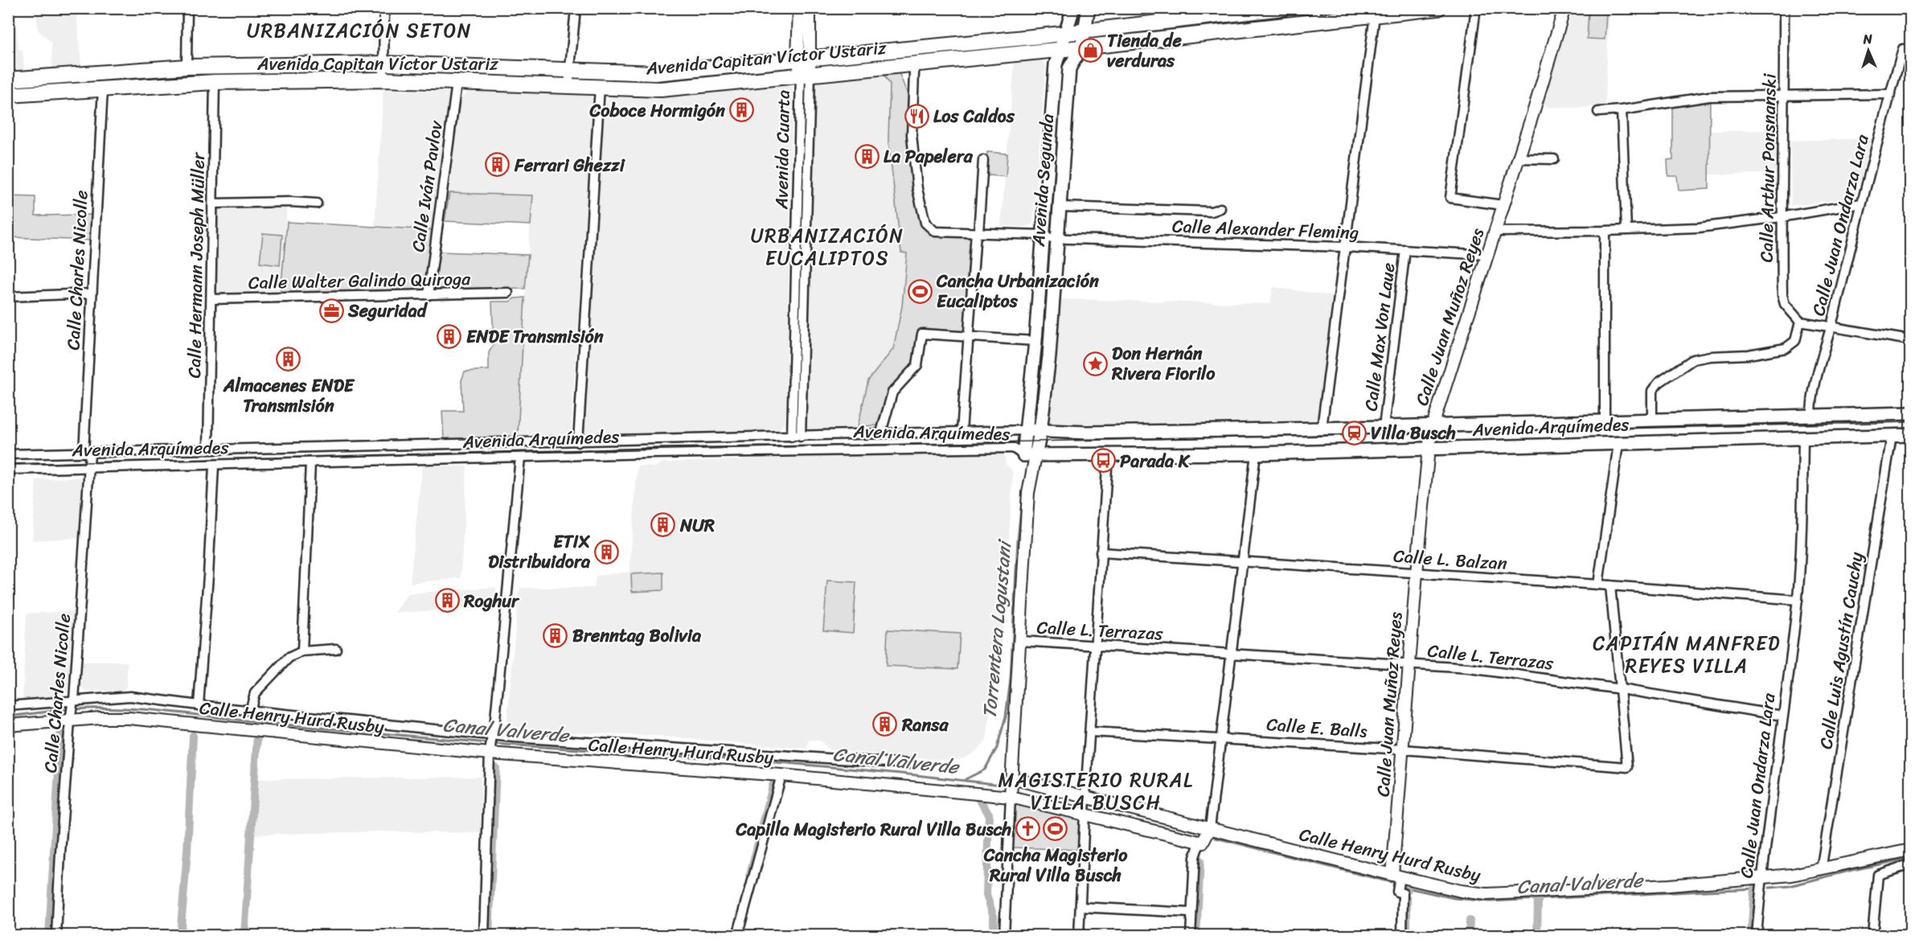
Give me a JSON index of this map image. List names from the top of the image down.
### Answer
{
  "streets": {
    "main road": ["Avenida Capitan Víctor Ustariz", "Avenida Segunda", "Avenida Arquímedes"],
    "street": [
      "Avenida Cuarta",
      "Calle Arthur Ponsnanski",
      "Calle Iván Pavlov",
      "Calle Juan Ondarza Lara",
      "Calle Alexander Fleming",
      "Calle Hermann Joseph Müller",
      "Calle Charles Nicolle",
      "Calle Walter Galindo Quiroga",
      "Calle Juan Muñoz Reyes",
      "Calle Max Von Laue",
      "Calle L. Balzan",
      "Calle L. Terrazas",
      "Calle Luis Agustín Cauchy",
      "Calle Henry Hurd Rusby",
      "Calle E. Balls"
    ]
  },
  "crossings": [
    ["Avenida Capitan Víctor Ustariz", "Avenida Cuarta"],
    ["Avenida Capitan Víctor Ustariz", "Avenida Segunda"],
    ["Avenida Capitan Víctor Ustariz", "Calle Iván Pavlov"],
    ["Avenida Capitan Víctor Ustariz", "Calle Alexander Fleming"],
    ["Avenida Capitan Víctor Ustariz", "Calle Hermann Joseph Müller"],
    ["Avenida Capitan Víctor Ustariz", "Calle Charles Nicolle"],
    ["Avenida Cuarta", "Avenida Arquímedes"],
    ["Avenida Segunda", "Calle Alexander Fleming"],
    ["Avenida Segunda", "Avenida Arquímedes"],
    ["Avenida Segunda", "Calle L. Terrazas"],
    ["Avenida Segunda", "Calle Henry Hurd Rusby"],
    ["Calle Iván Pavlov", "Calle Walter Galindo Quiroga"],
    ["Calle Juan Ondarza Lara", "Avenida Arquímedes"],
    ["Calle Juan Ondarza Lara", "Calle L. Balzan"],
    ["Calle Juan Ondarza Lara", "Calle L. Terrazas"],
    ["Calle Juan Ondarza Lara", "Calle Henry Hurd Rusby"],
    ["Calle Alexander Fleming", "Calle Juan Muñoz Reyes"],
    ["Calle Alexander Fleming", "Calle Max Von Laue"],
    ["Calle Hermann Joseph Müller", "Calle Walter Galindo Quiroga"],
    ["Calle Hermann Joseph Müller", "Avenida Arquímedes"],
    ["Calle Charles Nicolle", "Avenida Arquímedes"],
    ["Calle Charles Nicolle", "Calle Henry Hurd Rusby"],
    ["Calle Juan Muñoz Reyes", "Avenida Arquímedes"],
    ["Calle Juan Muñoz Reyes", "Calle L. Balzan"],
    ["Calle Juan Muñoz Reyes", "Calle L. Terrazas"],
    ["Calle Juan Muñoz Reyes", "Calle Henry Hurd Rusby"],
    ["Calle Juan Muñoz Reyes", "Calle E. Balls"],
    ["Calle Max Von Laue", "Avenida Arquímedes"],
    ["Avenida Arquímedes", "Calle Luis Agustín Cauchy"],
    ["Calle L. Terrazas", "Calle E. Balls"],
    ["Calle Luis Agustín Cauchy", "Calle Henry Hurd Rusby"]
  ],
  "districts": [
    "URBANIZACIÓN SETON",
    "URBANIZACIÓN EUCALIPTOS",
    "CAPITÁN MANFRED REYES VILLA",
    "MAGISTERIO RURAL VILLA BUSCH"
  ],
  "water": ["Torrentera Logustani", "Canal Valverde"],
  "places": {
    "shop": ["Tienda de verduras"],
    "building": [
      "Coboce Hormigón",
      "La Papelera",
      "Ferrari Ghezzi",
      "ENDE Transmisión",
      "Almacenes ENDE Transmisión",
      "NUR",
      "ETIX Distribuidora",
      "Roghur",
      "Brenntag Bolivia",
      "Ransa"
    ],
    "restaurant": ["Los Caldos"],
    "sports": ["Cancha Urbanización Eucaliptos", "Cancha Magisterio Rural Villa Busch"],
    "office": ["Seguridad"],
    "place": ["Don Hernán Rivera Fiorilo"],
    "station": ["Villa Busch"],
    "bus stop": ["Parada K"],
    "church": ["Capilla Magisterio Rural Villa Busch"]
  },
  "north": "top"
}
